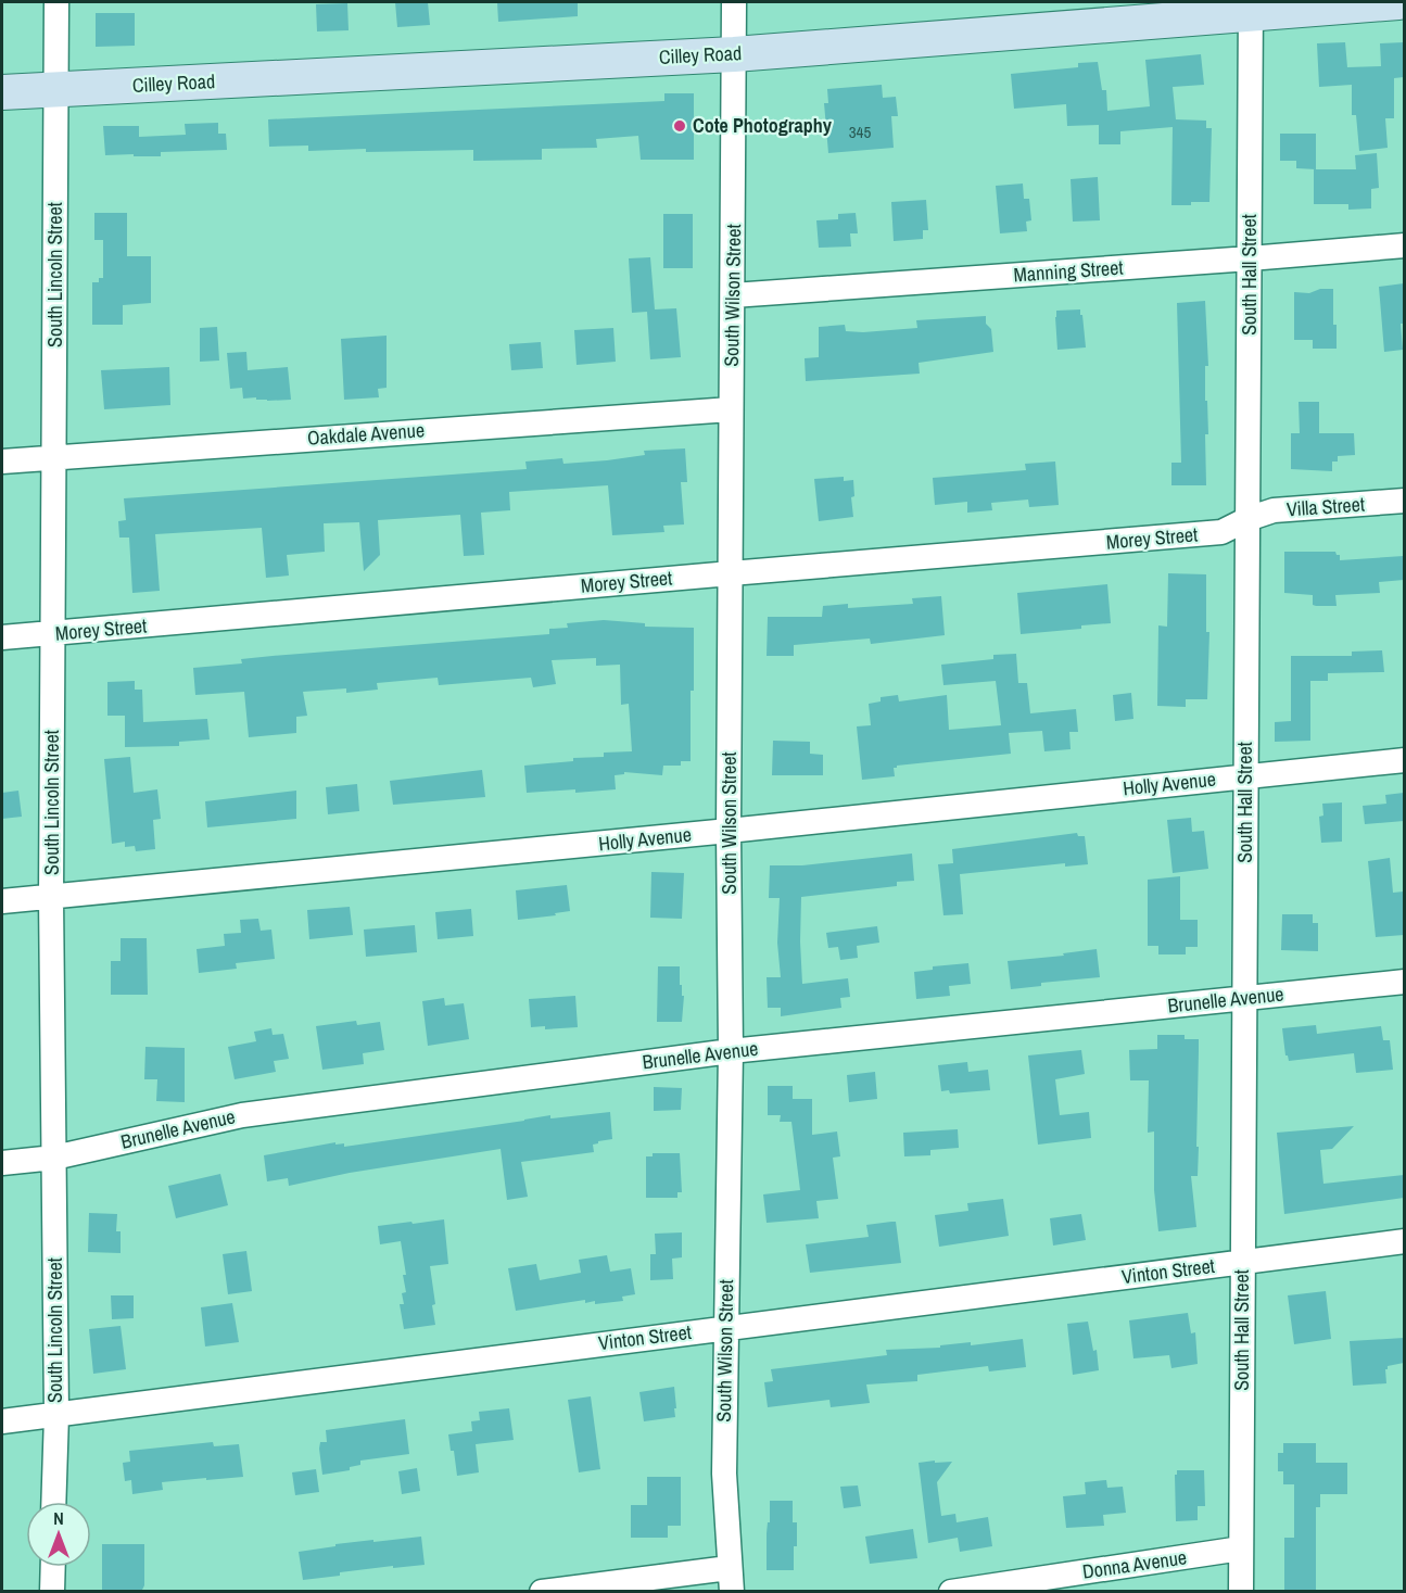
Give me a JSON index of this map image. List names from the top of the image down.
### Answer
{
  "streets": {
    "street": [
      "Cilley Road",
      "Manning Street",
      "South Lincoln Street",
      "South Hall Street",
      "South Wilson Street",
      "Oakdale Avenue",
      "Villa Street",
      "Morey Street",
      "Holly Avenue",
      "Brunelle Avenue",
      "Vinton Street",
      "Donna Avenue"
    ]
  },
  "crossings": [
    ["Cilley Road", "South Lincoln Street"],
    ["Cilley Road", "South Hall Street"],
    ["Cilley Road", "South Wilson Street"],
    ["Manning Street", "South Hall Street"],
    ["Manning Street", "South Wilson Street"],
    ["South Lincoln Street", "Oakdale Avenue"],
    ["South Lincoln Street", "Morey Street"],
    ["South Lincoln Street", "Holly Avenue"],
    ["South Lincoln Street", "Brunelle Avenue"],
    ["South Lincoln Street", "Vinton Street"],
    ["South Hall Street", "Villa Street"],
    ["South Hall Street", "Morey Street"],
    ["South Hall Street", "Holly Avenue"],
    ["South Hall Street", "Brunelle Avenue"],
    ["South Hall Street", "Vinton Street"],
    ["South Hall Street", "Donna Avenue"],
    ["South Wilson Street", "Oakdale Avenue"],
    ["South Wilson Street", "Morey Street"],
    ["South Wilson Street", "Holly Avenue"],
    ["South Wilson Street", "Brunelle Avenue"],
    ["South Wilson Street", "Vinton Street"],
    ["Villa Street", "Morey Street"]
  ],
  "places": ["Cote Photography"],
  "house_numbers": ["345"],
  "north": "top"
}
